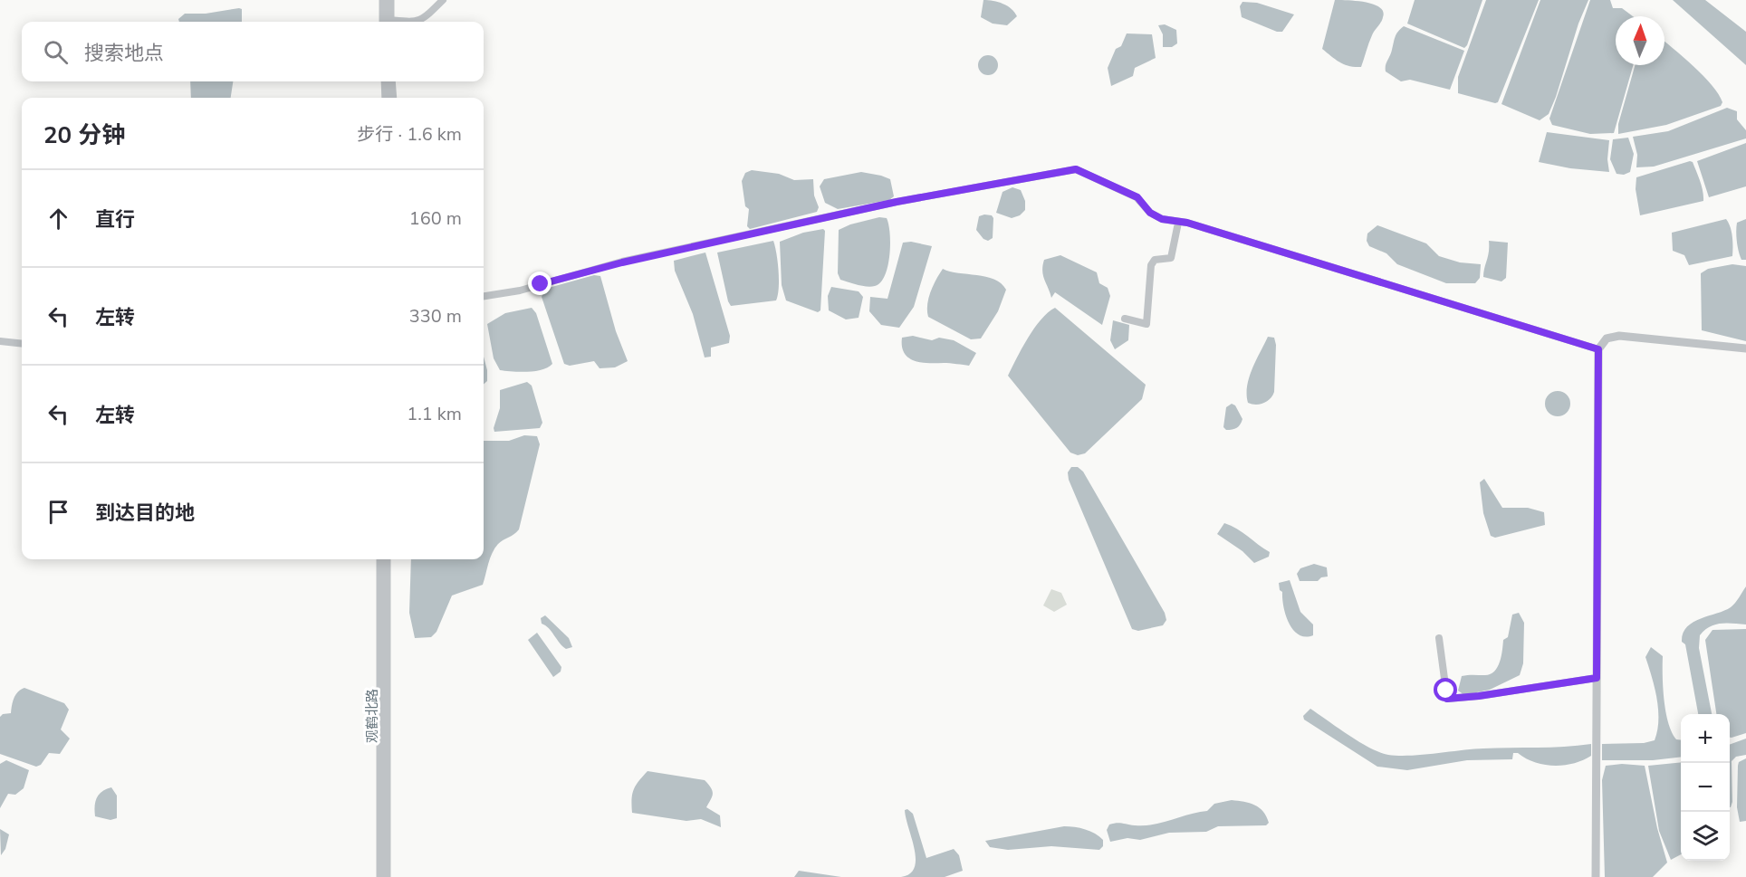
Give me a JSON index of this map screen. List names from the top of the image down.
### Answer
{
  "streets": {
    "street": ["观鹤北路"]
  },
  "north": "top",
  "page": {
    "search": "搜索地点",
    "heading": ["20 分钟", "步行 · 1.6 km"],
    "list": [
      ["直行", "160 m"],
      ["左转", "330 m"],
      ["左转", "1.1 km"],
      "到达目的地"
    ],
    "map_buttons": ["+", "−"]
  }
}
